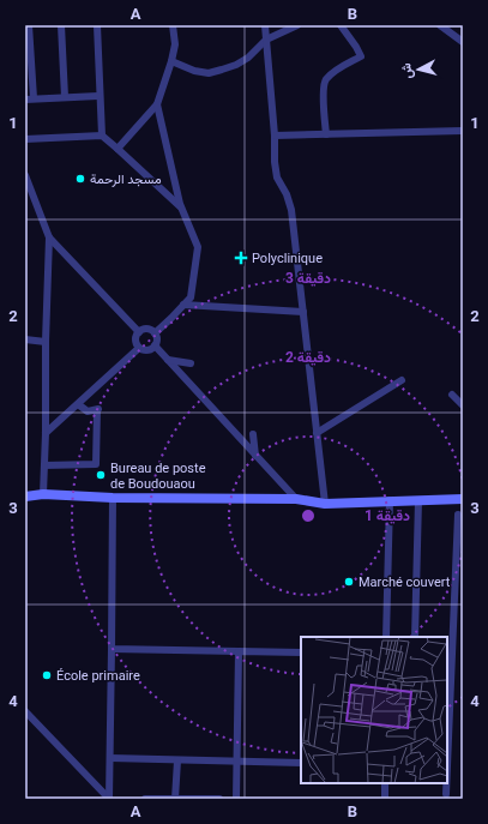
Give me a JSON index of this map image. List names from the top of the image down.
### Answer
{
  "places": {
    "other": [
      "مسجد الرحمة",
      "Bureau de poste de Boudouaou",
      "Marché couvert",
      "École primaire"
    ],
    "health": ["Polyclinique"]
  },
  "north": "left",
  "grid": {
    "columns": ["A", "B"],
    "rows": [
      "1",
      "2",
      "3",
      "4"
    ]
  },
  "rings": ["3 دقيقة", "2 دقيقة", "1 دقيقة"]
}
